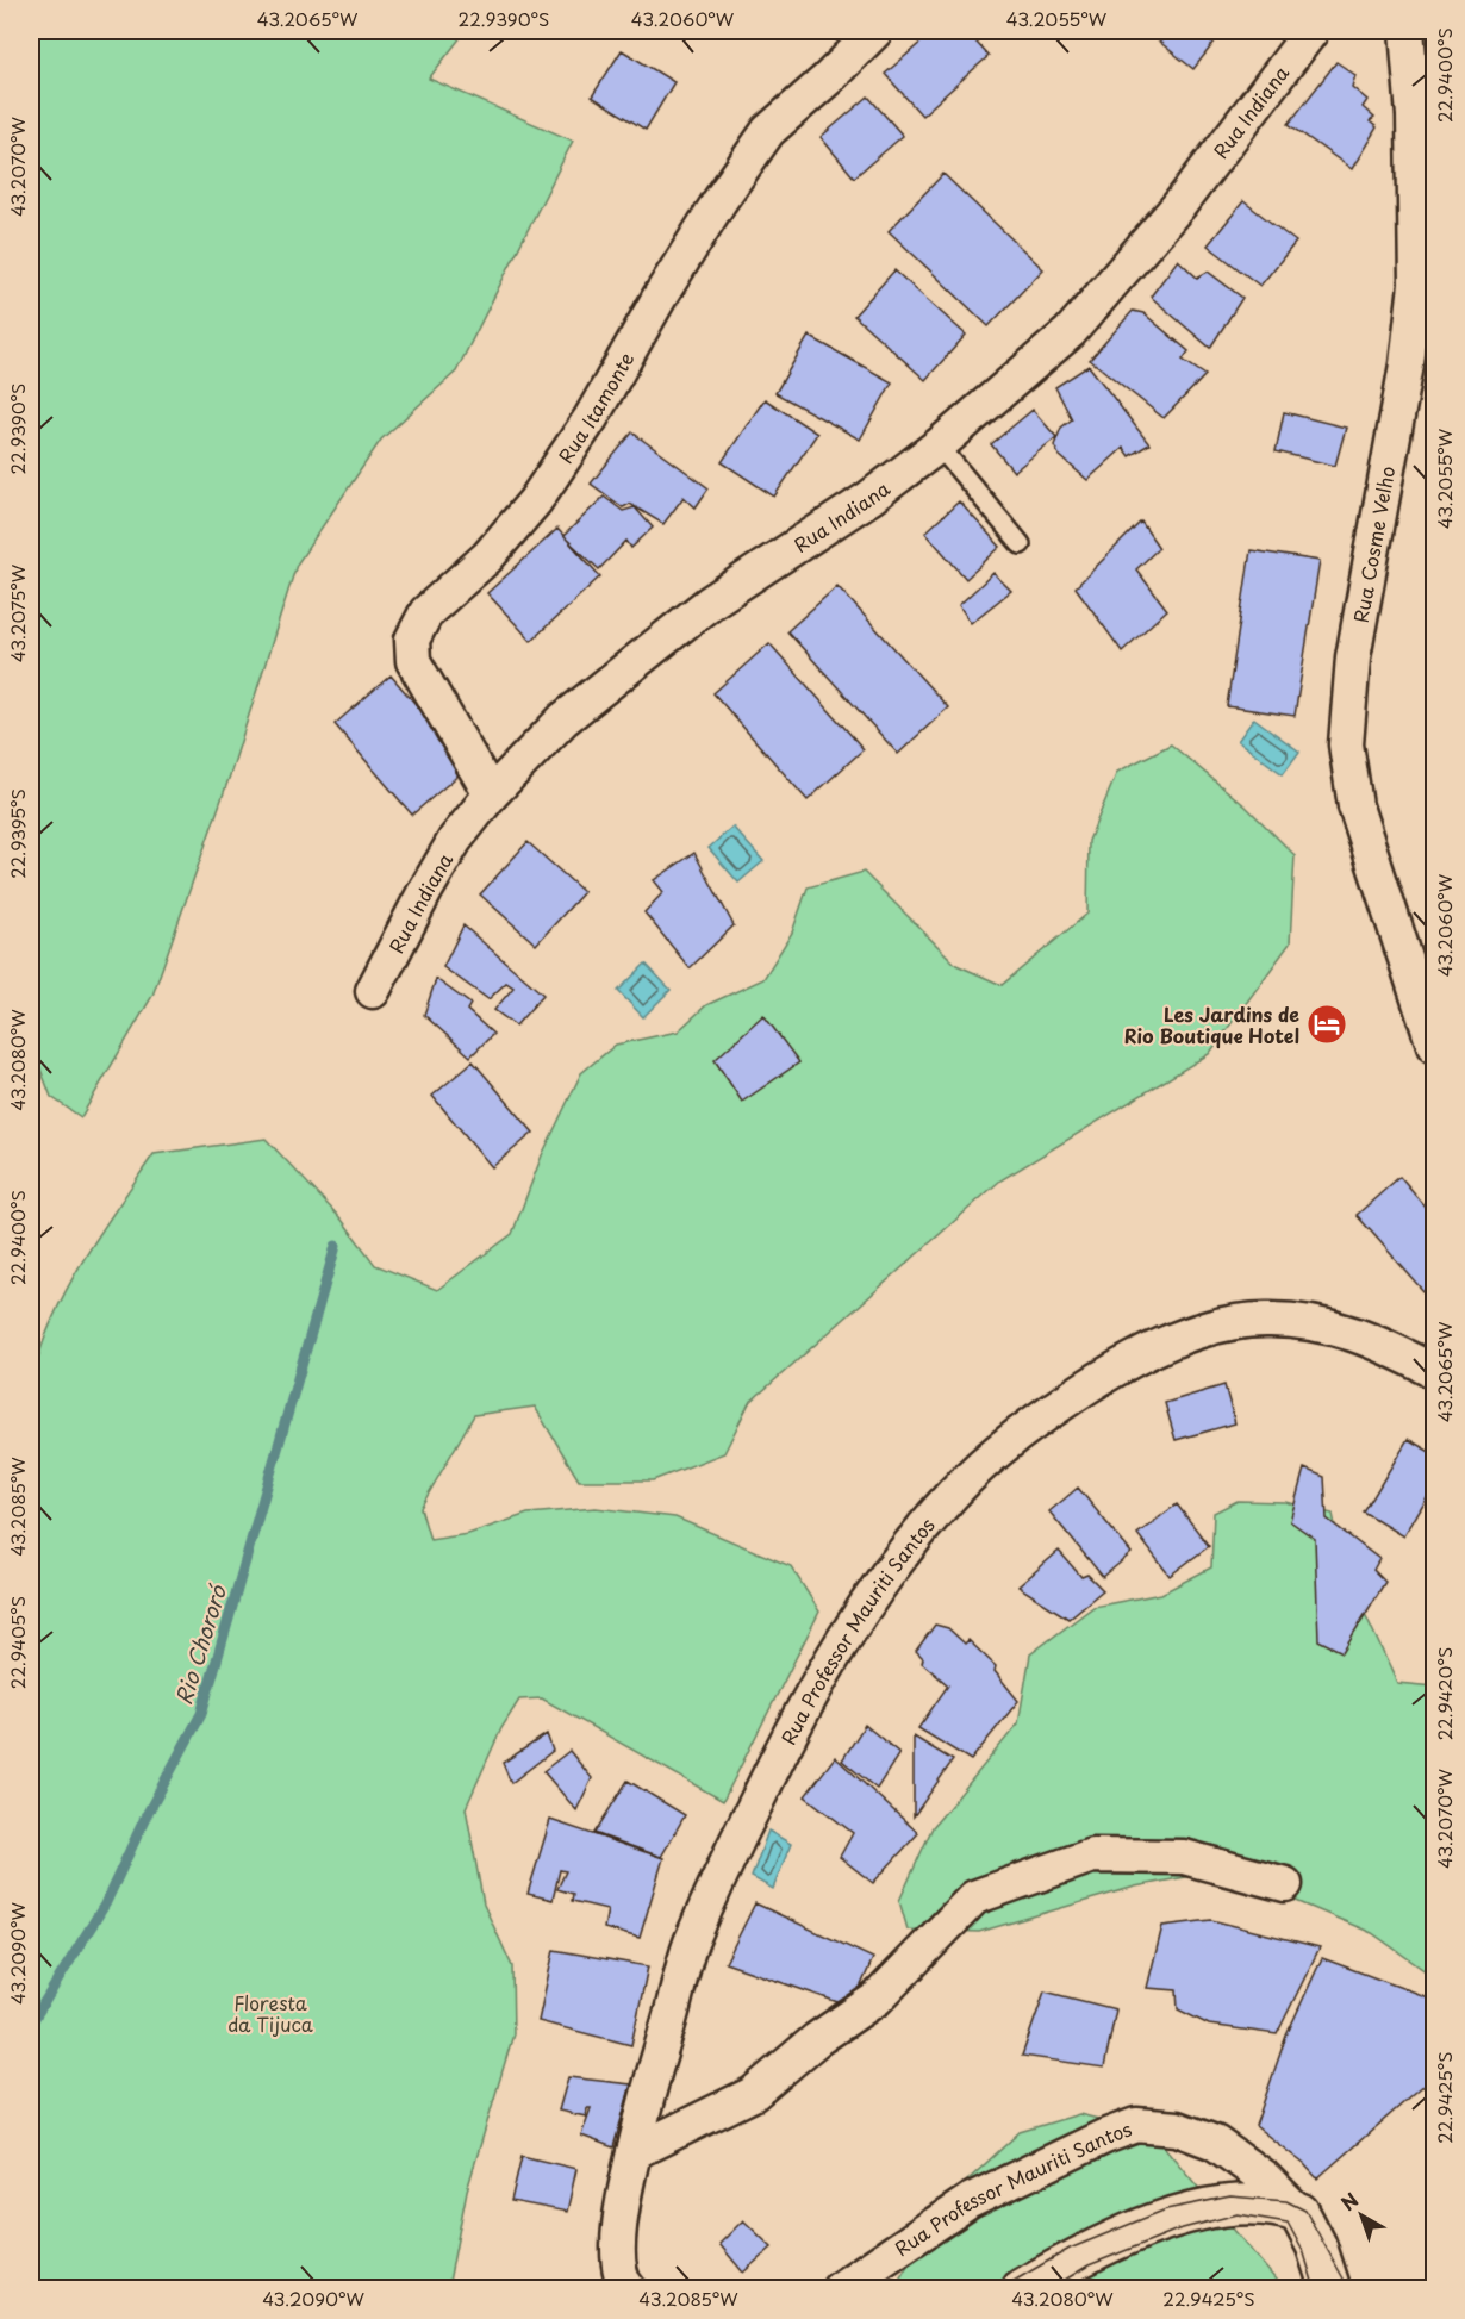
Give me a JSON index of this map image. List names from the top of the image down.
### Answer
{
  "streets": {
    "street": [
      "Rua Indiana",
      "Rua Itamonte",
      "Rua Cosme Velho",
      "Rua Professor Mauriti Santos"
    ]
  },
  "crossings": [
    ["Rua Indiana", "Rua Itamonte"]
  ],
  "water": ["Rio Chororó"],
  "parks": ["Floresta da Tijuca"],
  "places": {
    "hotel": ["Les Jardins de Rio Boutique Hotel"]
  },
  "north": "top left",
  "coordinates": [
    "43.2065°W",
    "22.9390°S",
    "43.2060°W",
    "43.2055°W",
    "22.9400°S",
    "43.2070°W",
    "43.2075°W",
    "22.9395°S",
    "43.2080°W",
    "43.2085°W",
    "22.9405°S",
    "22.9420°S",
    "43.2090°W",
    "22.9425°S"
  ]
}
